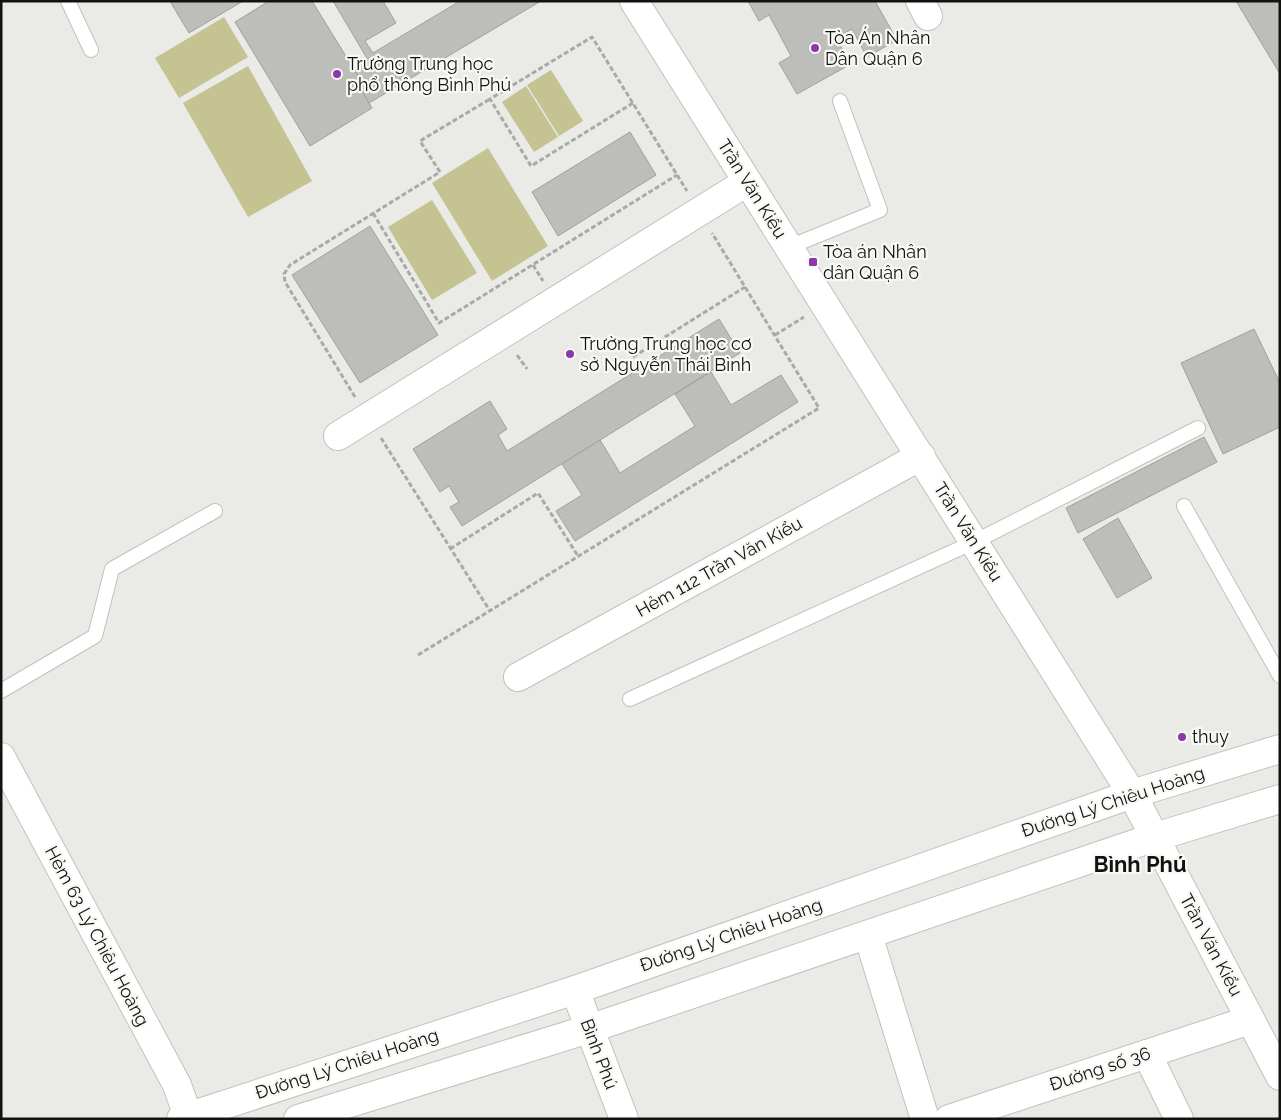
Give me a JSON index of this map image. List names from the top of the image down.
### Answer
{
  "streets": {
    "street": [
      "Trần Văn Kiểu",
      "Hẻm 112 Trần Văn Kiểu",
      "Đường Lý Chiêu Hoàng",
      "Hẻm 63 Lý Chiêu Hoàng",
      "Bình Phú",
      "Đường số 36"
    ]
  },
  "crossings": [
    ["Trần Văn Kiểu", "Hẻm 112 Trần Văn Kiểu"],
    ["Trần Văn Kiểu", "Đường Lý Chiêu Hoàng"],
    ["Trần Văn Kiểu", "Đường số 36"],
    ["Đường Lý Chiêu Hoàng", "Hẻm 63 Lý Chiêu Hoàng"],
    ["Đường Lý Chiêu Hoàng", "Bình Phú"]
  ],
  "districts": ["Bình Phú"],
  "places": {
    "other": [
      "Tòa Án Nhân Dân Quận 6",
      "Trường Trung học phổ thông Bình Phú",
      "Trường Trung học cơ sở Nguyễn Thái Bình",
      "thuy"
    ],
    "transit": ["Tòa án Nhân dân Quận 6"]
  }
}
